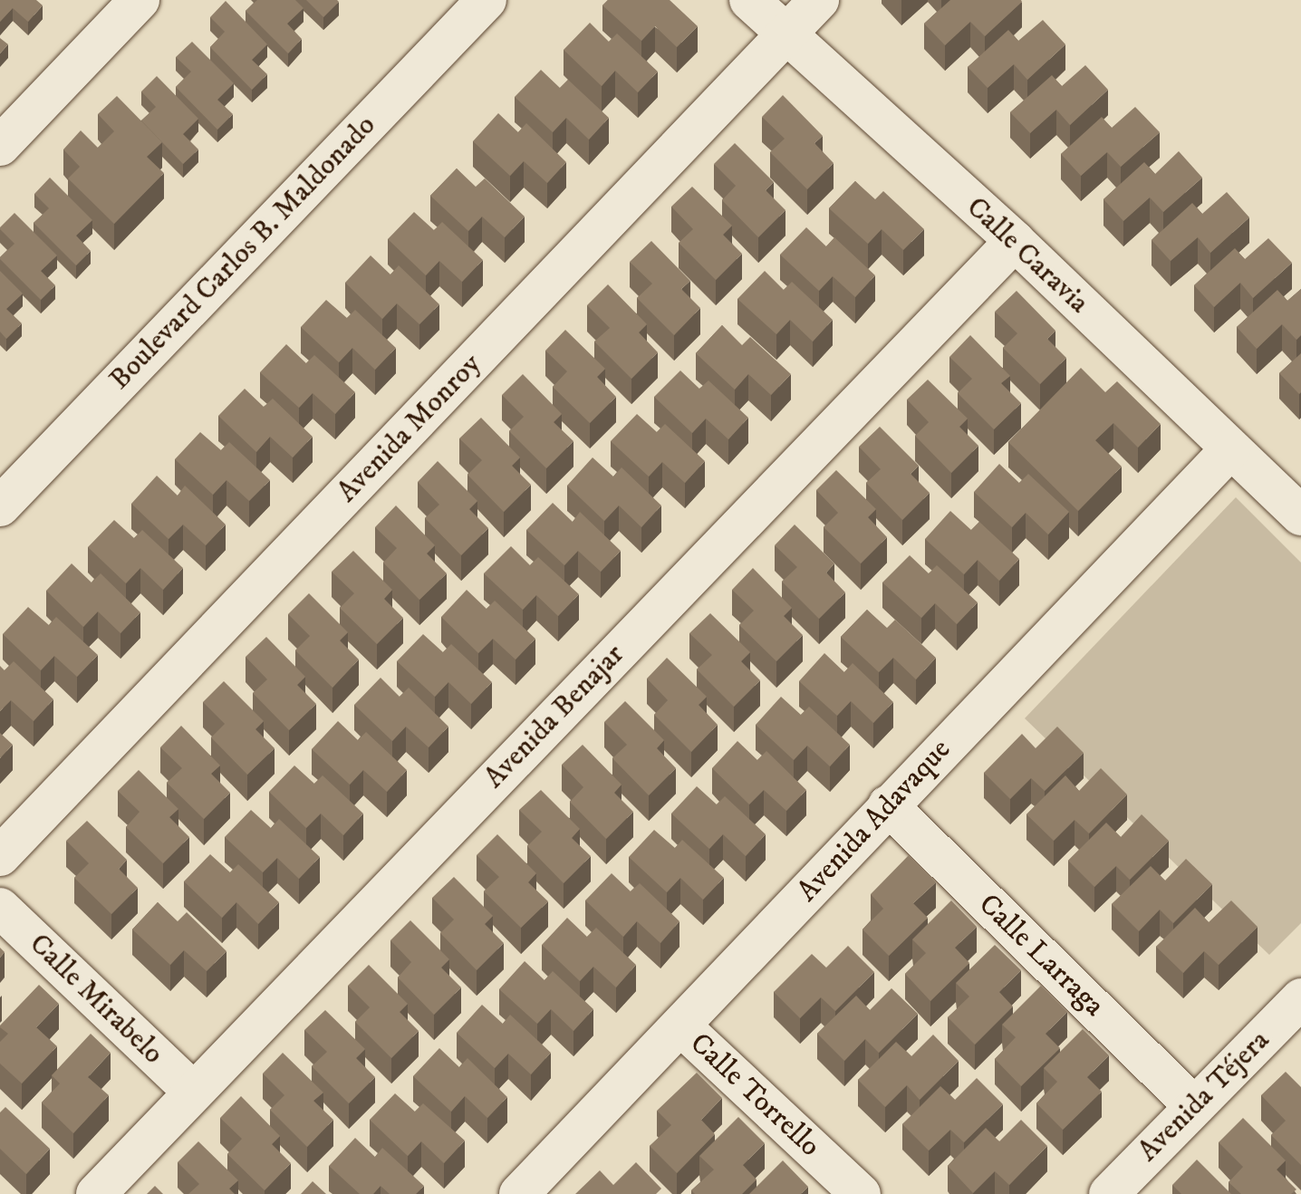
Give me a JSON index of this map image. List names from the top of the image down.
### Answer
{
  "streets": {
    "street": [
      "Boulevard Carlos B. Maldonado",
      "Calle Caravia",
      "Avenida Monroy",
      "Avenida Benajar",
      "Avenida Adavaque",
      "Calle Larraga",
      "Calle Mirabelo",
      "Calle Torrello",
      "Avenida Téjera"
    ]
  },
  "crossings": [
    ["Calle Caravia", "Avenida Monroy"],
    ["Calle Caravia", "Avenida Benajar"],
    ["Calle Caravia", "Avenida Adavaque"],
    ["Avenida Benajar", "Calle Mirabelo"],
    ["Avenida Adavaque", "Calle Larraga"],
    ["Avenida Adavaque", "Calle Torrello"],
    ["Calle Larraga", "Avenida Téjera"]
  ]
}
